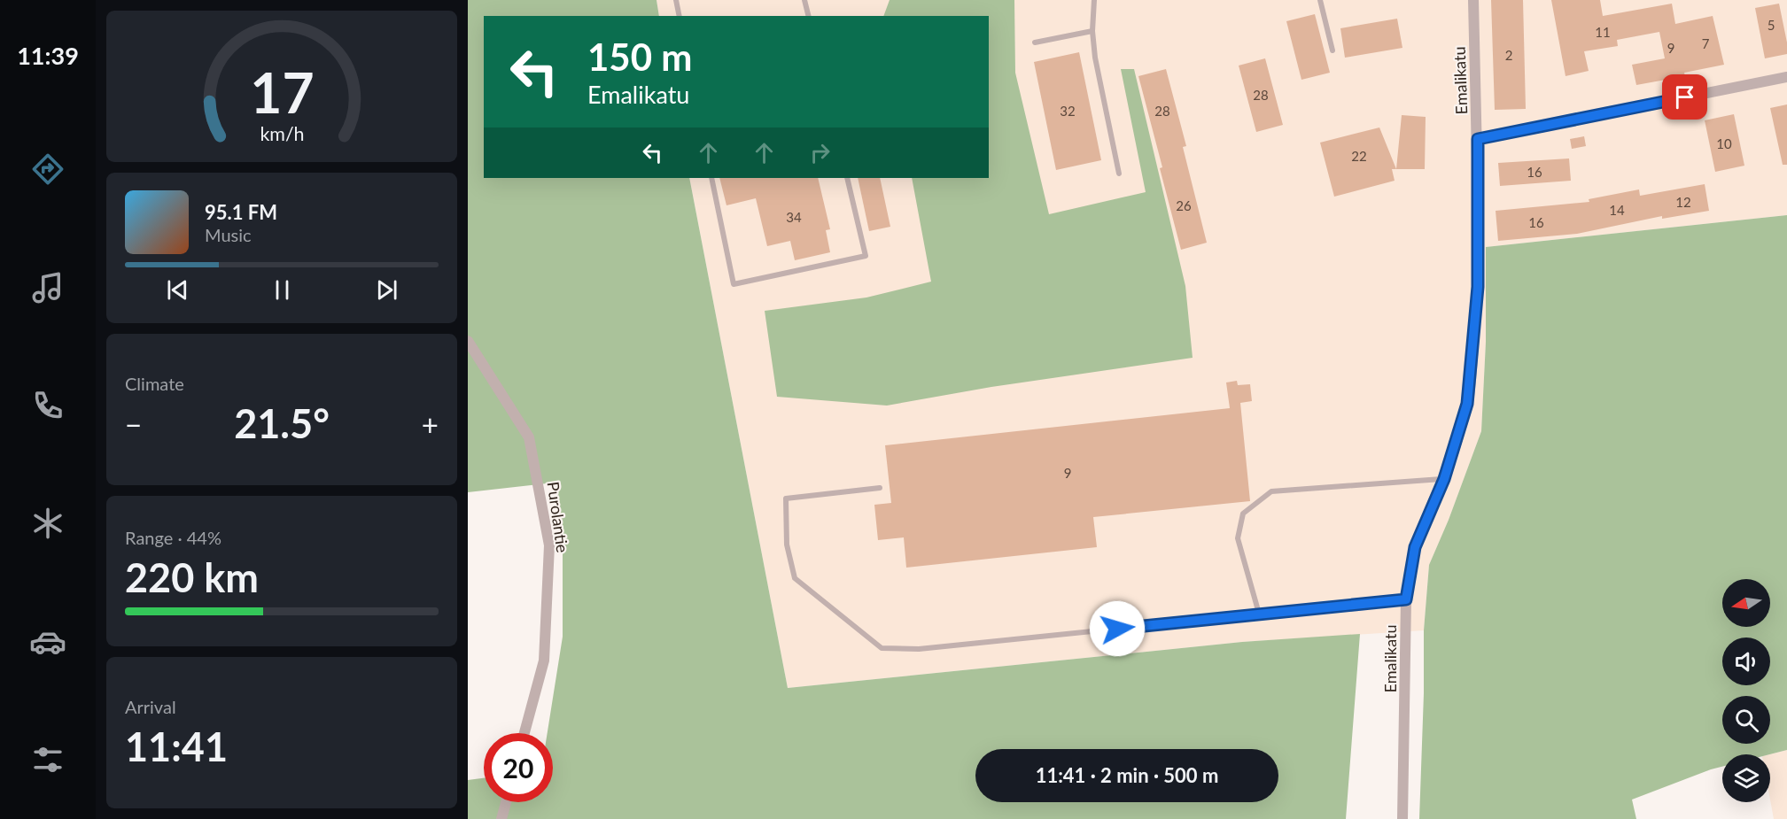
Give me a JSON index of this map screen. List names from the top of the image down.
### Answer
{
  "streets": {
    "street": ["Emalikatu", "Purolantie"]
  },
  "house_numbers": [
    "5",
    "11",
    "7",
    "9",
    "2",
    "28",
    "32",
    "28",
    "10",
    "22",
    "16",
    "12",
    "26",
    "14",
    "34",
    "16",
    "9"
  ],
  "north": "left",
  "page": {
    "tabs": "11:39",
    "turn": ["150 m", "Emalikatu"],
    "song": ["95.1 FM", "Music"],
    "tile": [
      "Climate",
      ["Range · 44%", "220 km"],
      ["Arrival", "11:41"]
    ],
    "heat": ["−", "21.5°", "+"],
    "limit": "20",
    "trip": "11:41 · 2 min · 500 m",
    "gauge": ["17", "km/h"]
  }
}
